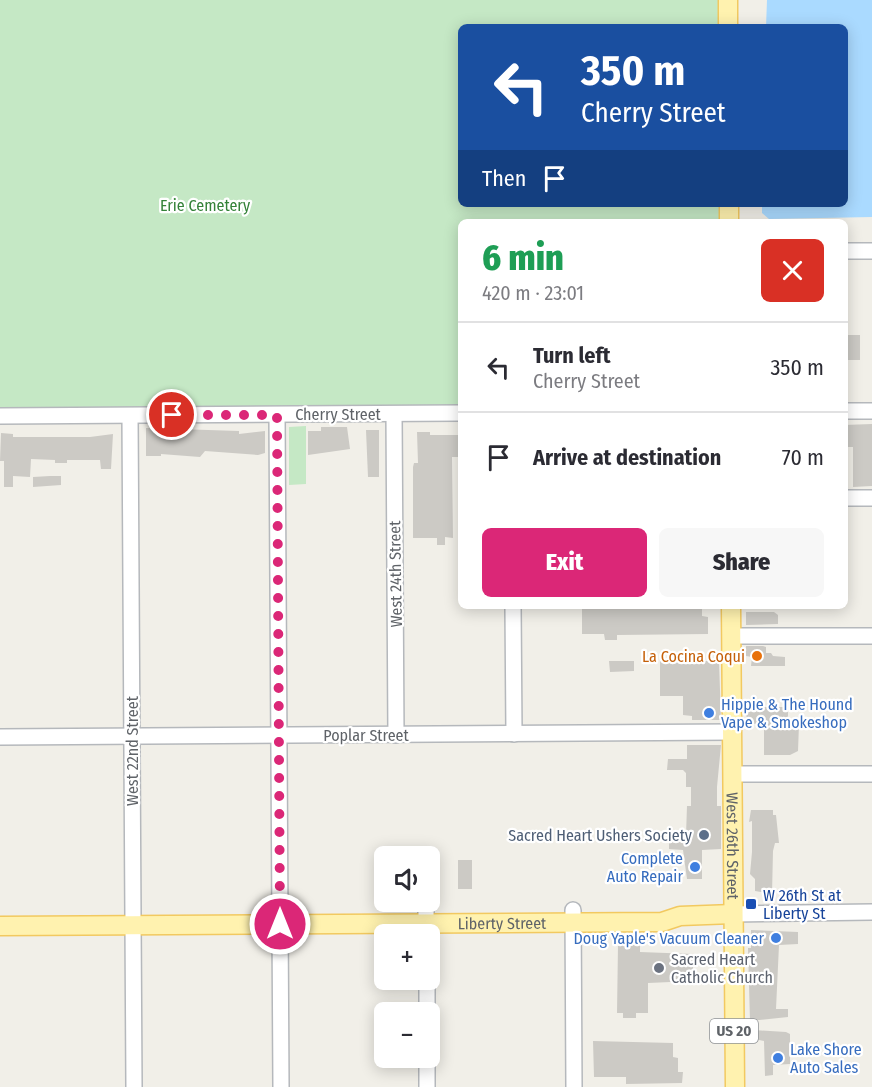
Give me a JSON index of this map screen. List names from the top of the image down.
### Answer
{
  "streets": {
    "main road": ["West 26th Street", "Liberty Street", "US 20"],
    "street": [
      "Cherry Street",
      "West 24th Street",
      "Poplar Street",
      "West 22nd Street"
    ]
  },
  "crossings": [
    ["Cherry Street", "West 24th Street"],
    ["Cherry Street", "West 22nd Street"],
    ["West 24th Street", "Poplar Street"],
    ["Poplar Street", "West 22nd Street"],
    ["Poplar Street", "West 26th Street"],
    ["West 22nd Street", "Liberty Street"],
    ["West 26th Street", "Liberty Street"]
  ],
  "parks": ["Erie Cemetery"],
  "places": {
    "other": [
      "La Cocina Coqui",
      "Hippie & The Hound Vape & Smokeshop",
      "Sacred Heart Ushers Society",
      "Complete Auto Repair",
      "Doug Yaple's Vacuum Cleaner",
      "Sacred Heart Catholic Church",
      "Lake Shore Auto Sales"
    ],
    "transit": ["W 26th St at Liberty St"]
  },
  "page": {
    "turn": ["350 m", "Cherry Street"],
    "then": "Then",
    "heading": ["6 min", "420 m · 23:01"],
    "list": [
      {
        "name": "Turn left",
        "note": "Cherry Street",
        "value": "350 m"
      },
      {
        "name": "Arrive at destination",
        "value": "70 m"
      }
    ],
    "buttons": ["Exit", "Share"],
    "map_buttons": ["+", "−"]
  }
}
